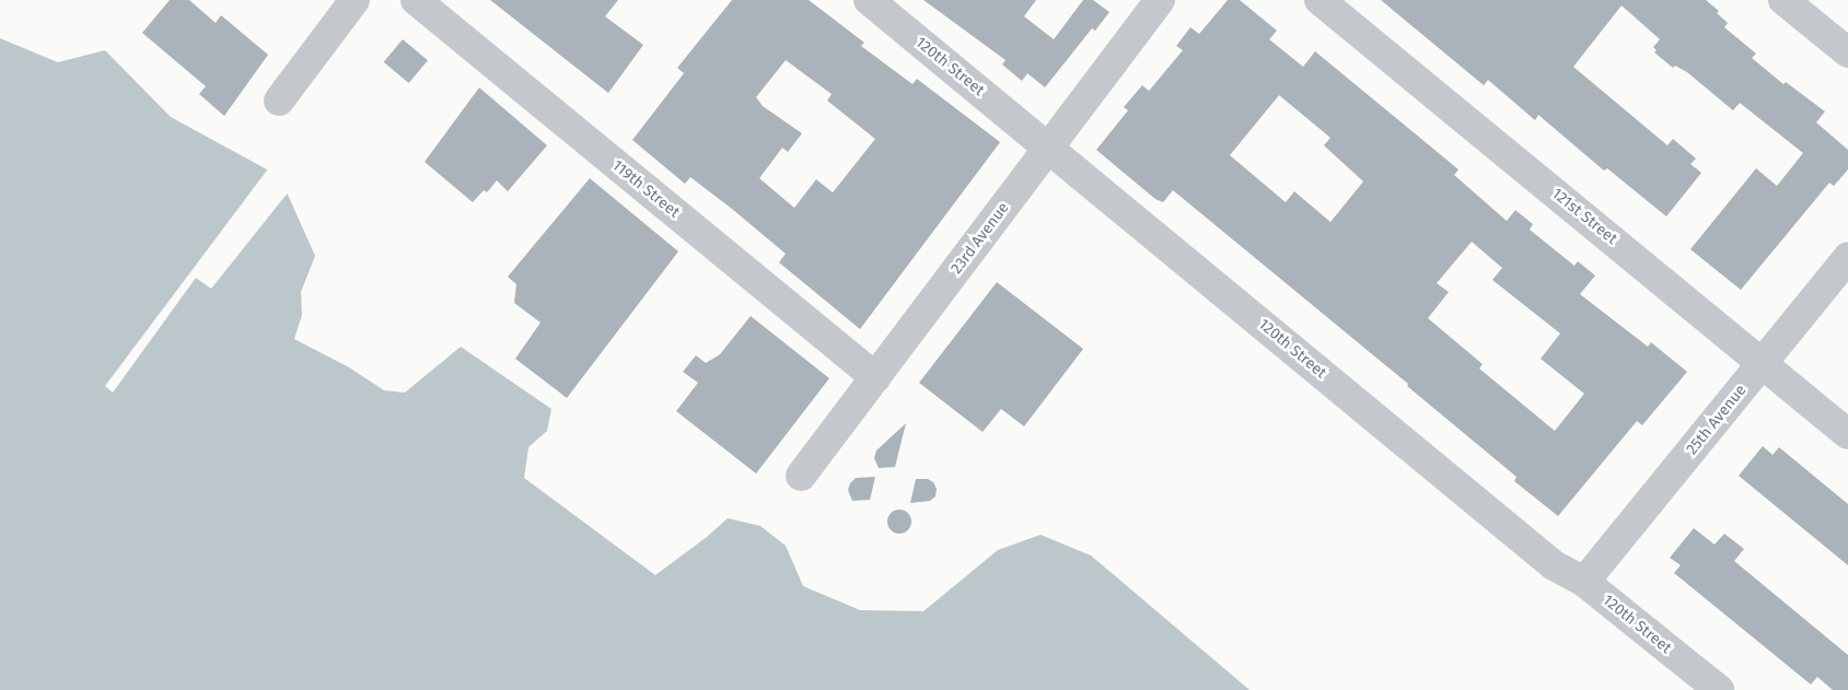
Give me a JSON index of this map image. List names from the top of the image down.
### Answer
{
  "streets": {
    "street": [
      "120th Street",
      "119th Street",
      "121st Street",
      "23rd Avenue",
      "25th Avenue"
    ]
  },
  "crossings": [
    ["120th Street", "23rd Avenue"],
    ["120th Street", "25th Avenue"],
    ["119th Street", "23rd Avenue"],
    ["121st Street", "25th Avenue"]
  ]
}
